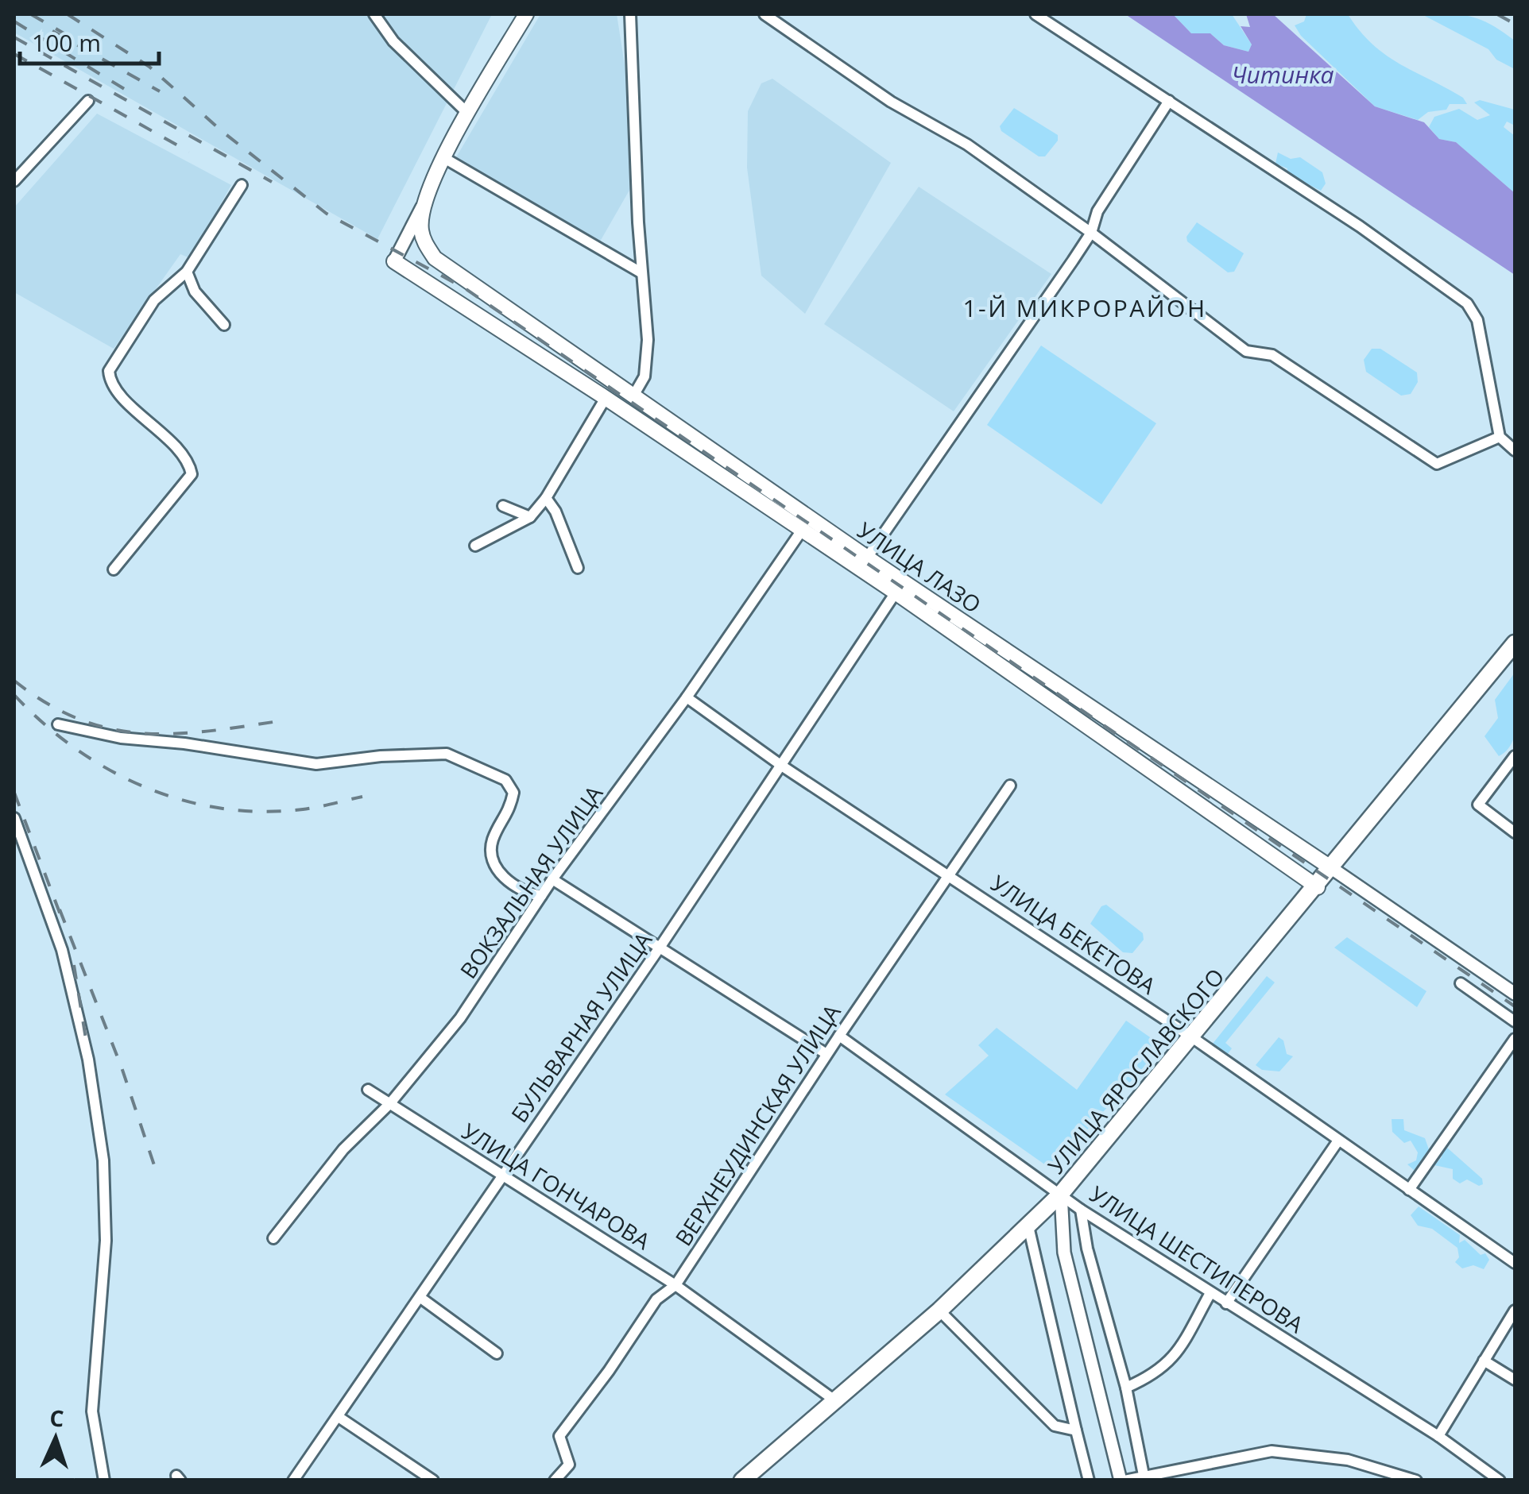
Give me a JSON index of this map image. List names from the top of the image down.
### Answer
{
  "streets": {
    "main road": ["УЛИЦА ЛАЗО", "УЛИЦА ЯРОСЛАВСКОГО"],
    "street": [
      "ВОКЗАЛЬНАЯ УЛИЦА",
      "УЛИЦА БЕКЕТОВА",
      "БУЛЬВАРНАЯ УЛИЦА",
      "ВЕРХНЕУДИНСКАЯ УЛИЦА",
      "УЛИЦА ГОНЧАРОВА",
      "УЛИЦА ШЕСТИПЕРОВА"
    ]
  },
  "crossings": [
    ["УЛИЦА ЛАЗО", "ВОКЗАЛЬНАЯ УЛИЦА"],
    ["УЛИЦА ЛАЗО", "БУЛЬВАРНАЯ УЛИЦА"],
    ["УЛИЦА ЛАЗО", "УЛИЦА ЯРОСЛАВСКОГО"],
    ["ВОКЗАЛЬНАЯ УЛИЦА", "УЛИЦА БЕКЕТОВА"],
    ["ВОКЗАЛЬНАЯ УЛИЦА", "УЛИЦА ГОНЧАРОВА"],
    ["УЛИЦА БЕКЕТОВА", "БУЛЬВАРНАЯ УЛИЦА"],
    ["УЛИЦА БЕКЕТОВА", "УЛИЦА ЯРОСЛАВСКОГО"],
    ["УЛИЦА БЕКЕТОВА", "ВЕРХНЕУДИНСКАЯ УЛИЦА"],
    ["БУЛЬВАРНАЯ УЛИЦА", "УЛИЦА ГОНЧАРОВА"],
    ["УЛИЦА ЯРОСЛАВСКОГО", "УЛИЦА ГОНЧАРОВА"],
    ["УЛИЦА ЯРОСЛАВСКОГО", "УЛИЦА ШЕСТИПЕРОВА"],
    ["ВЕРХНЕУДИНСКАЯ УЛИЦА", "УЛИЦА ГОНЧАРОВА"],
    ["ВЕРХНЕУДИНСКАЯ УЛИЦА", "УЛИЦА ШЕСТИПЕРОВА"]
  ],
  "districts": ["1-Й МИКРОРАЙОН"],
  "water": ["Читинка"],
  "scale_bar": "100 m",
  "north": "top"
}
